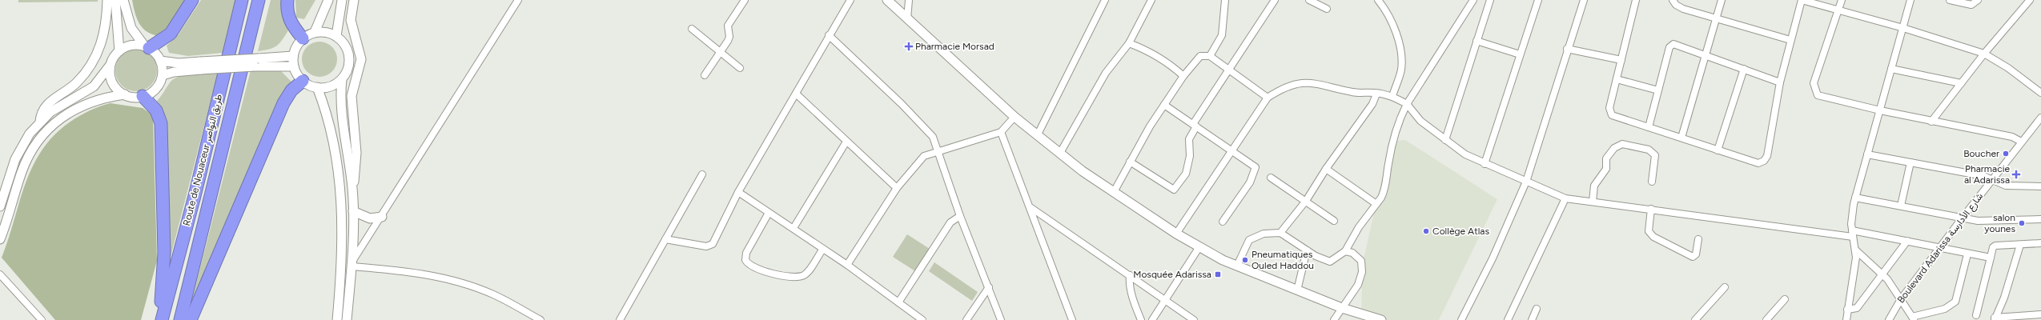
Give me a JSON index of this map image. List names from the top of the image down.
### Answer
{
  "streets": {
    "highway": ["Route de Nouaceur طريق النواصر"],
    "street": ["Boulevard Adarissa شارع الأدارسة"]
  },
  "places": {
    "health": ["Pharmacie Morsad", "Pharmacie al Adarissa"],
    "other": [
      "Boucher",
      "salon younes",
      "Collège Atlas",
      "Pneumatiques Ouled Haddou"
    ],
    "transit": ["Mosquée Adarissa"]
  }
}
